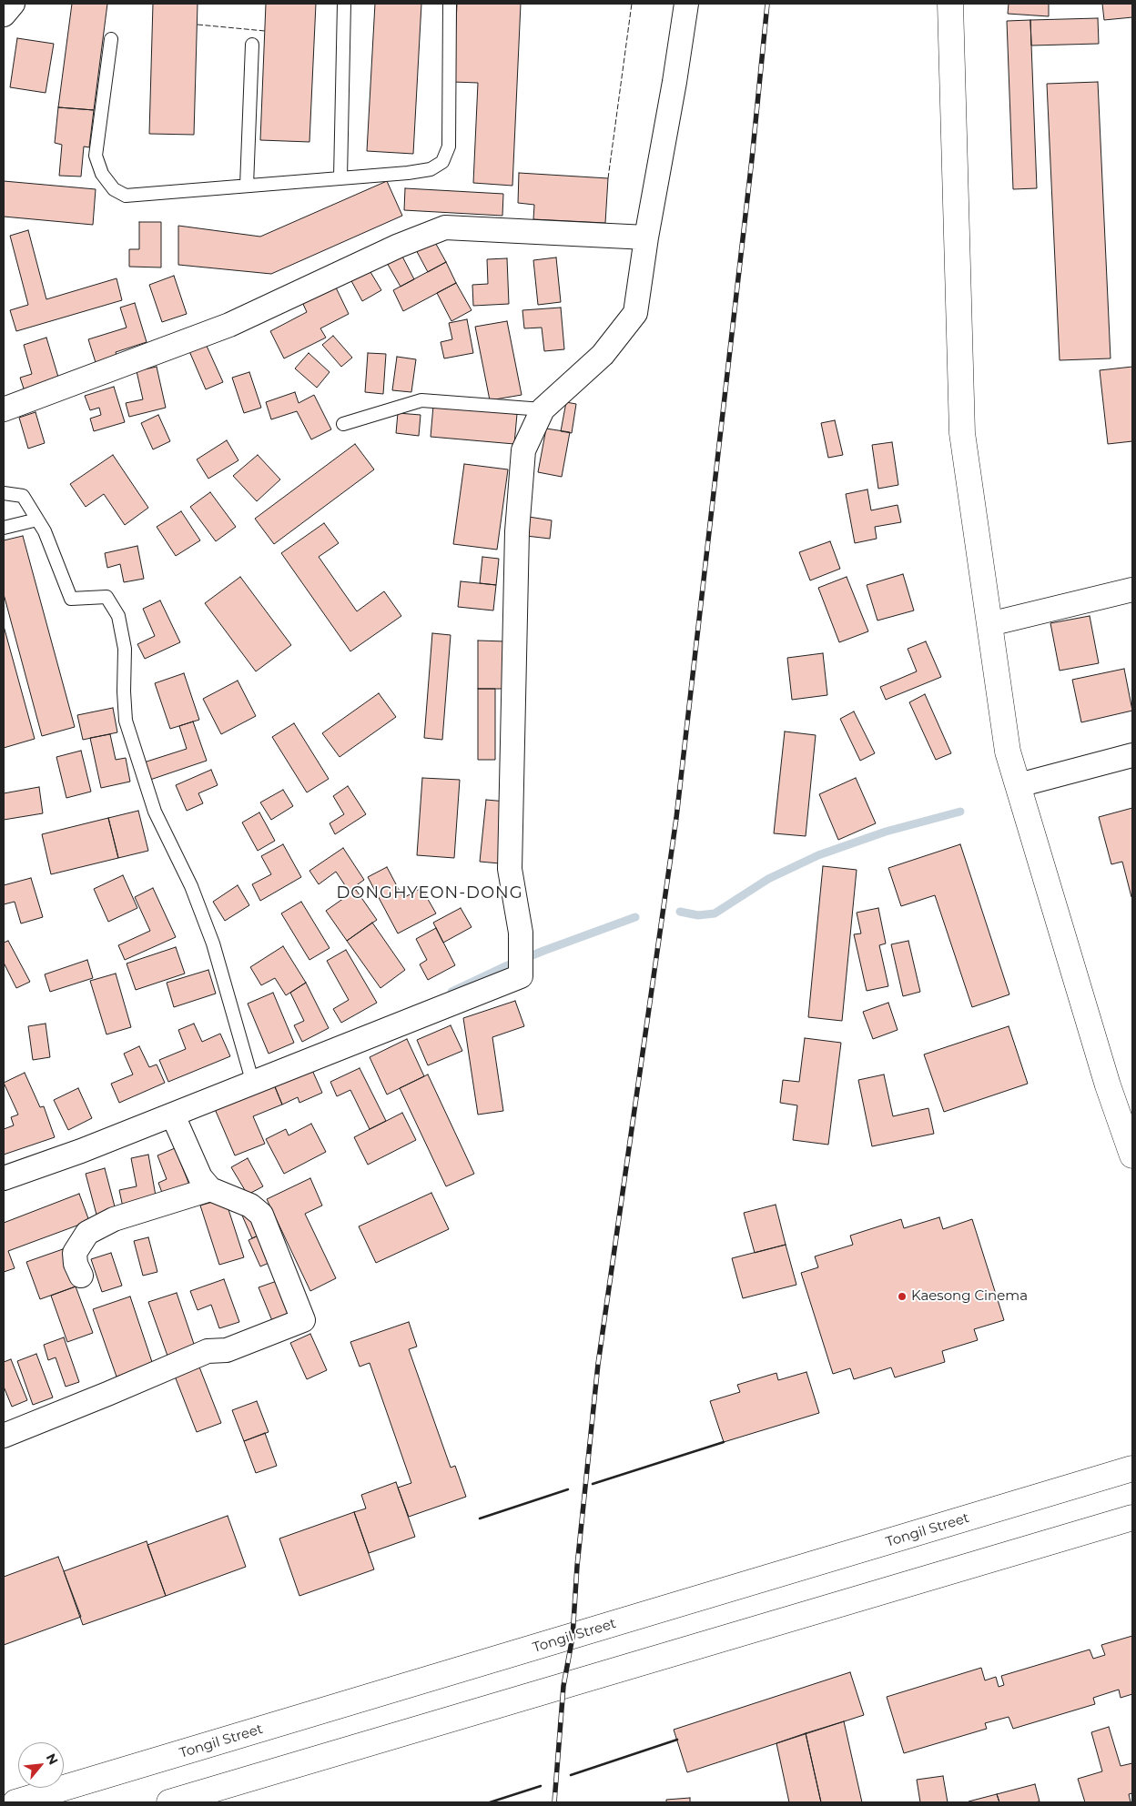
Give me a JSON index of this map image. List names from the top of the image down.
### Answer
{
  "streets": {
    "main road": ["Tongil Street"]
  },
  "districts": ["DONGHYEON-DONG"],
  "places": ["Kaesong Cinema"],
  "north": "top right"
}
